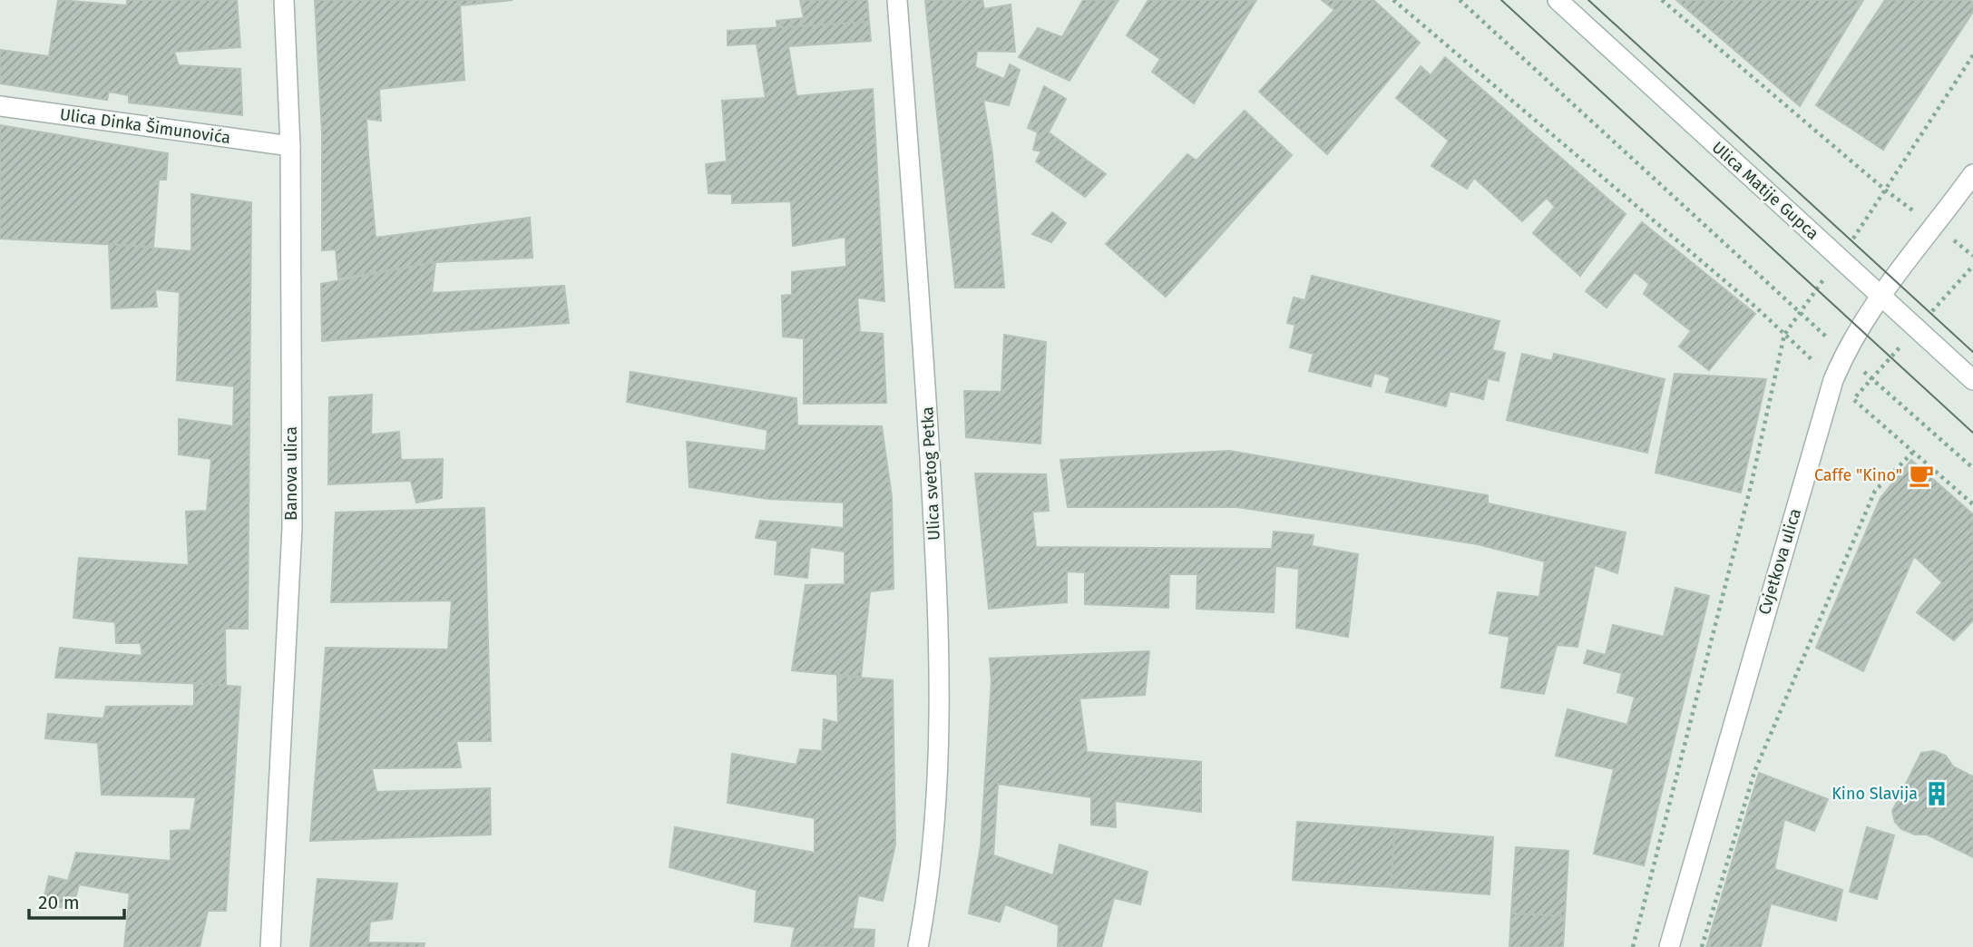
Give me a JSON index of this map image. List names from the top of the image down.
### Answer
{
  "streets": {
    "street": [
      "Ulica Dinka Šimunovića",
      "Ulica Matije Gupca",
      "Banova ulica",
      "Ulica svetog Petka",
      "Cvjetkova ulica"
    ]
  },
  "crossings": [
    ["Ulica Dinka Šimunovića", "Banova ulica"],
    ["Ulica Matije Gupca", "Cvjetkova ulica"]
  ],
  "places": {
    "cafe": ["Caffe \"Kino\""],
    "building": ["Kino Slavija"]
  },
  "scale_bar": "20 m"
}
